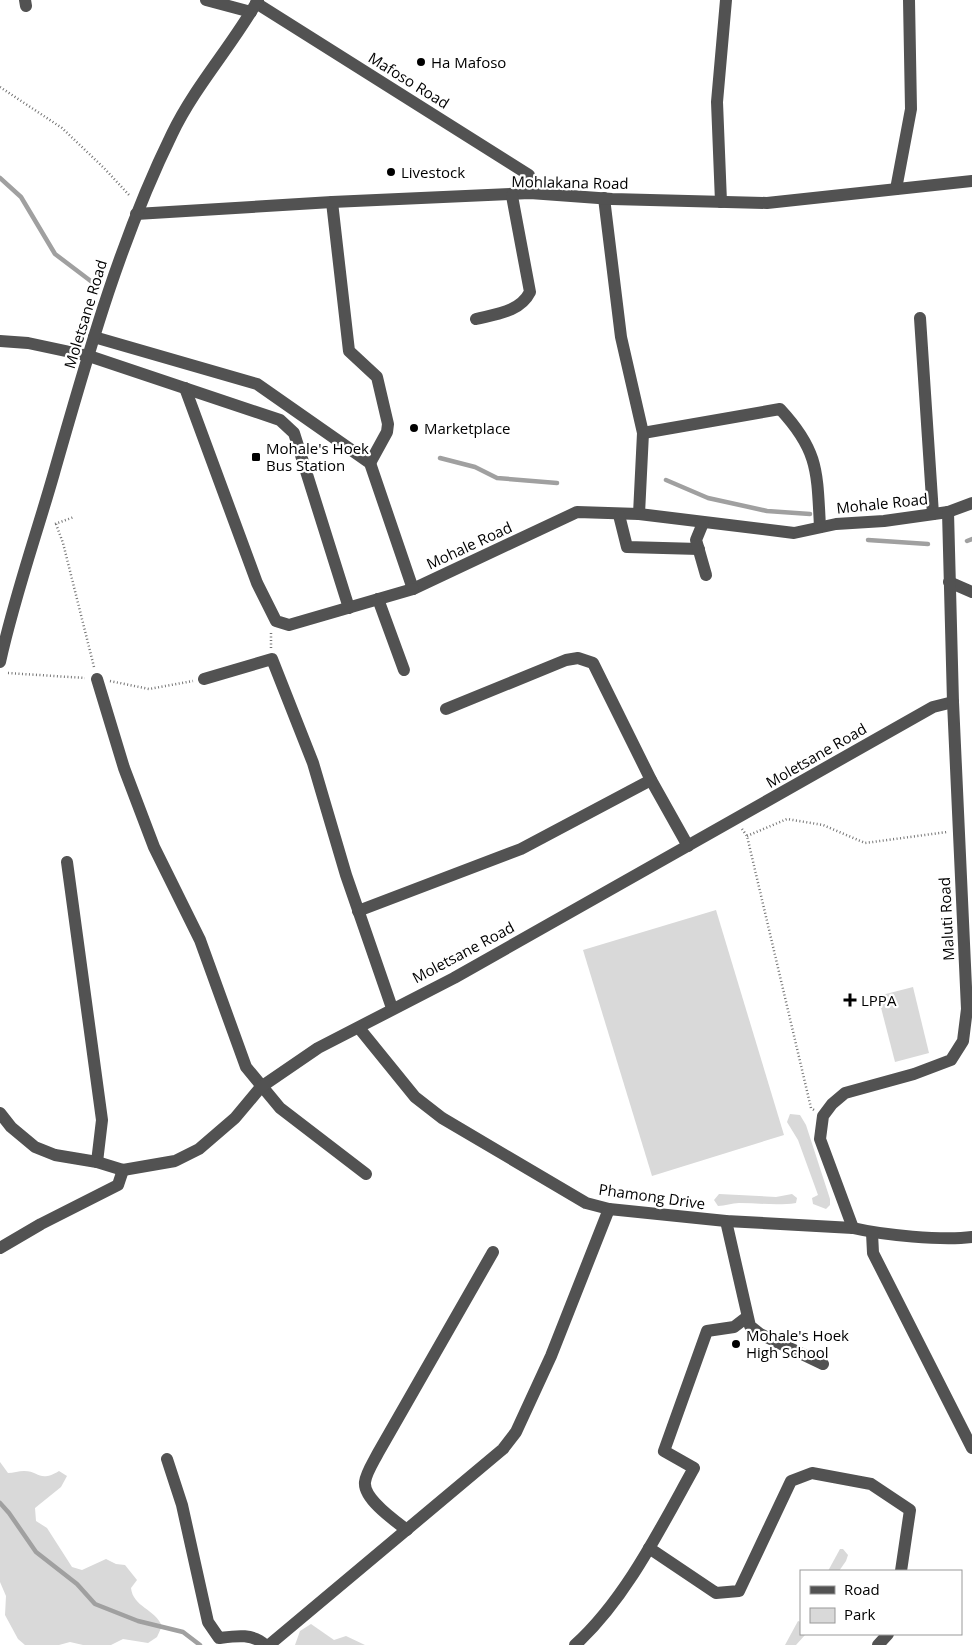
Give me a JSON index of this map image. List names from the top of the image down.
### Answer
{
  "streets": {
    "street": [
      "Mafoso Road",
      "Mohlakana Road",
      "Moletsane Road",
      "Mohale Road",
      "Maluti Road",
      "Phamong Drive"
    ]
  },
  "crossings": [
    ["Mafoso Road", "Mohlakana Road"],
    ["Mafoso Road", "Moletsane Road"],
    ["Mohlakana Road", "Moletsane Road"],
    ["Moletsane Road", "Maluti Road"],
    ["Moletsane Road", "Phamong Drive"],
    ["Mohale Road", "Maluti Road"]
  ],
  "places": {
    "other": [
      "Ha Mafoso",
      "Livestock",
      "Marketplace",
      "Mohale's Hoek High School"
    ],
    "transit": ["Mohale's Hoek Bus Station"],
    "health": ["LPPA"]
  },
  "legend": ["Road", "Park"]
}
